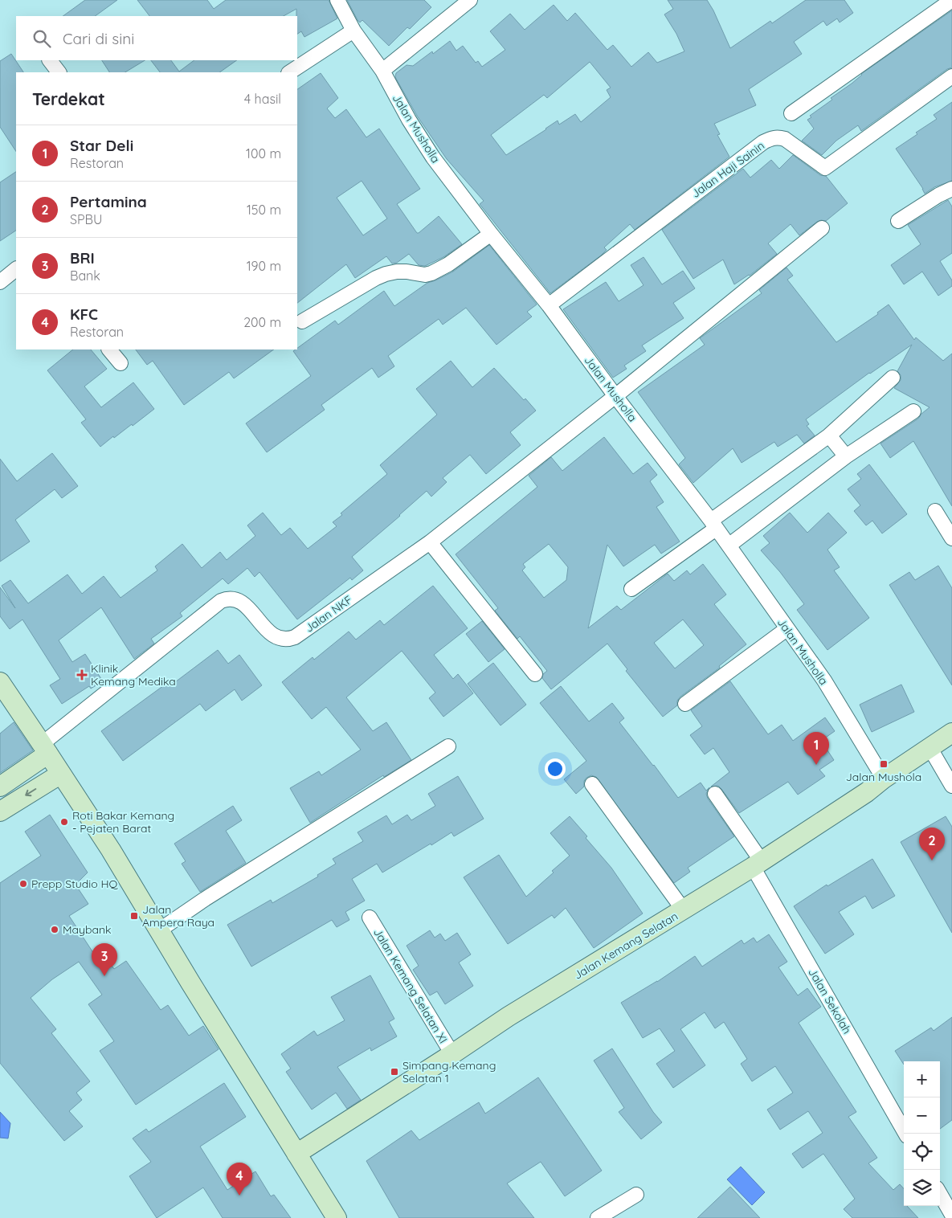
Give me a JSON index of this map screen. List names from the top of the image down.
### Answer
{
  "streets": {
    "street": [
      "Jalan Musholla",
      "Jalan Haji Sainin",
      "Jalan NKF",
      "Jalan Kemang Selatan",
      "Jalan Kemang Selatan XI",
      "Jalan Sekolah"
    ]
  },
  "crossings": [
    ["Jalan Musholla", "Jalan Haji Sainin"],
    ["Jalan Musholla", "Jalan NKF"],
    ["Jalan Musholla", "Jalan Kemang Selatan"],
    ["Jalan Kemang Selatan", "Jalan Kemang Selatan XI"],
    ["Jalan Kemang Selatan", "Jalan Sekolah"]
  ],
  "places": {
    "health": ["Klinik Kemang Medika"],
    "transit": ["Jalan Mushola", "Jalan Ampera Raya", "Simpang Kemang Selatan 1"],
    "other": ["Roti Bakar Kemang - Pejaten Barat", "Prepp Studio HQ", "Maybank"]
  },
  "page": {
    "search": "Cari di sini",
    "heading": ["Terdekat", "4 hasil"],
    "list": [
      {
        "mark": "1",
        "name": "Star Deli",
        "note": "Restoran",
        "value": "100 m"
      },
      {
        "mark": "2",
        "name": "Pertamina",
        "note": "SPBU",
        "value": "150 m"
      },
      {
        "mark": "3",
        "name": "BRI",
        "note": "Bank",
        "value": "190 m"
      },
      {
        "mark": "4",
        "name": "KFC",
        "note": "Restoran",
        "value": "200 m"
      }
    ],
    "pins": [
      "1",
      "2",
      "3",
      "4"
    ],
    "map_buttons": ["+", "−"]
  }
}
